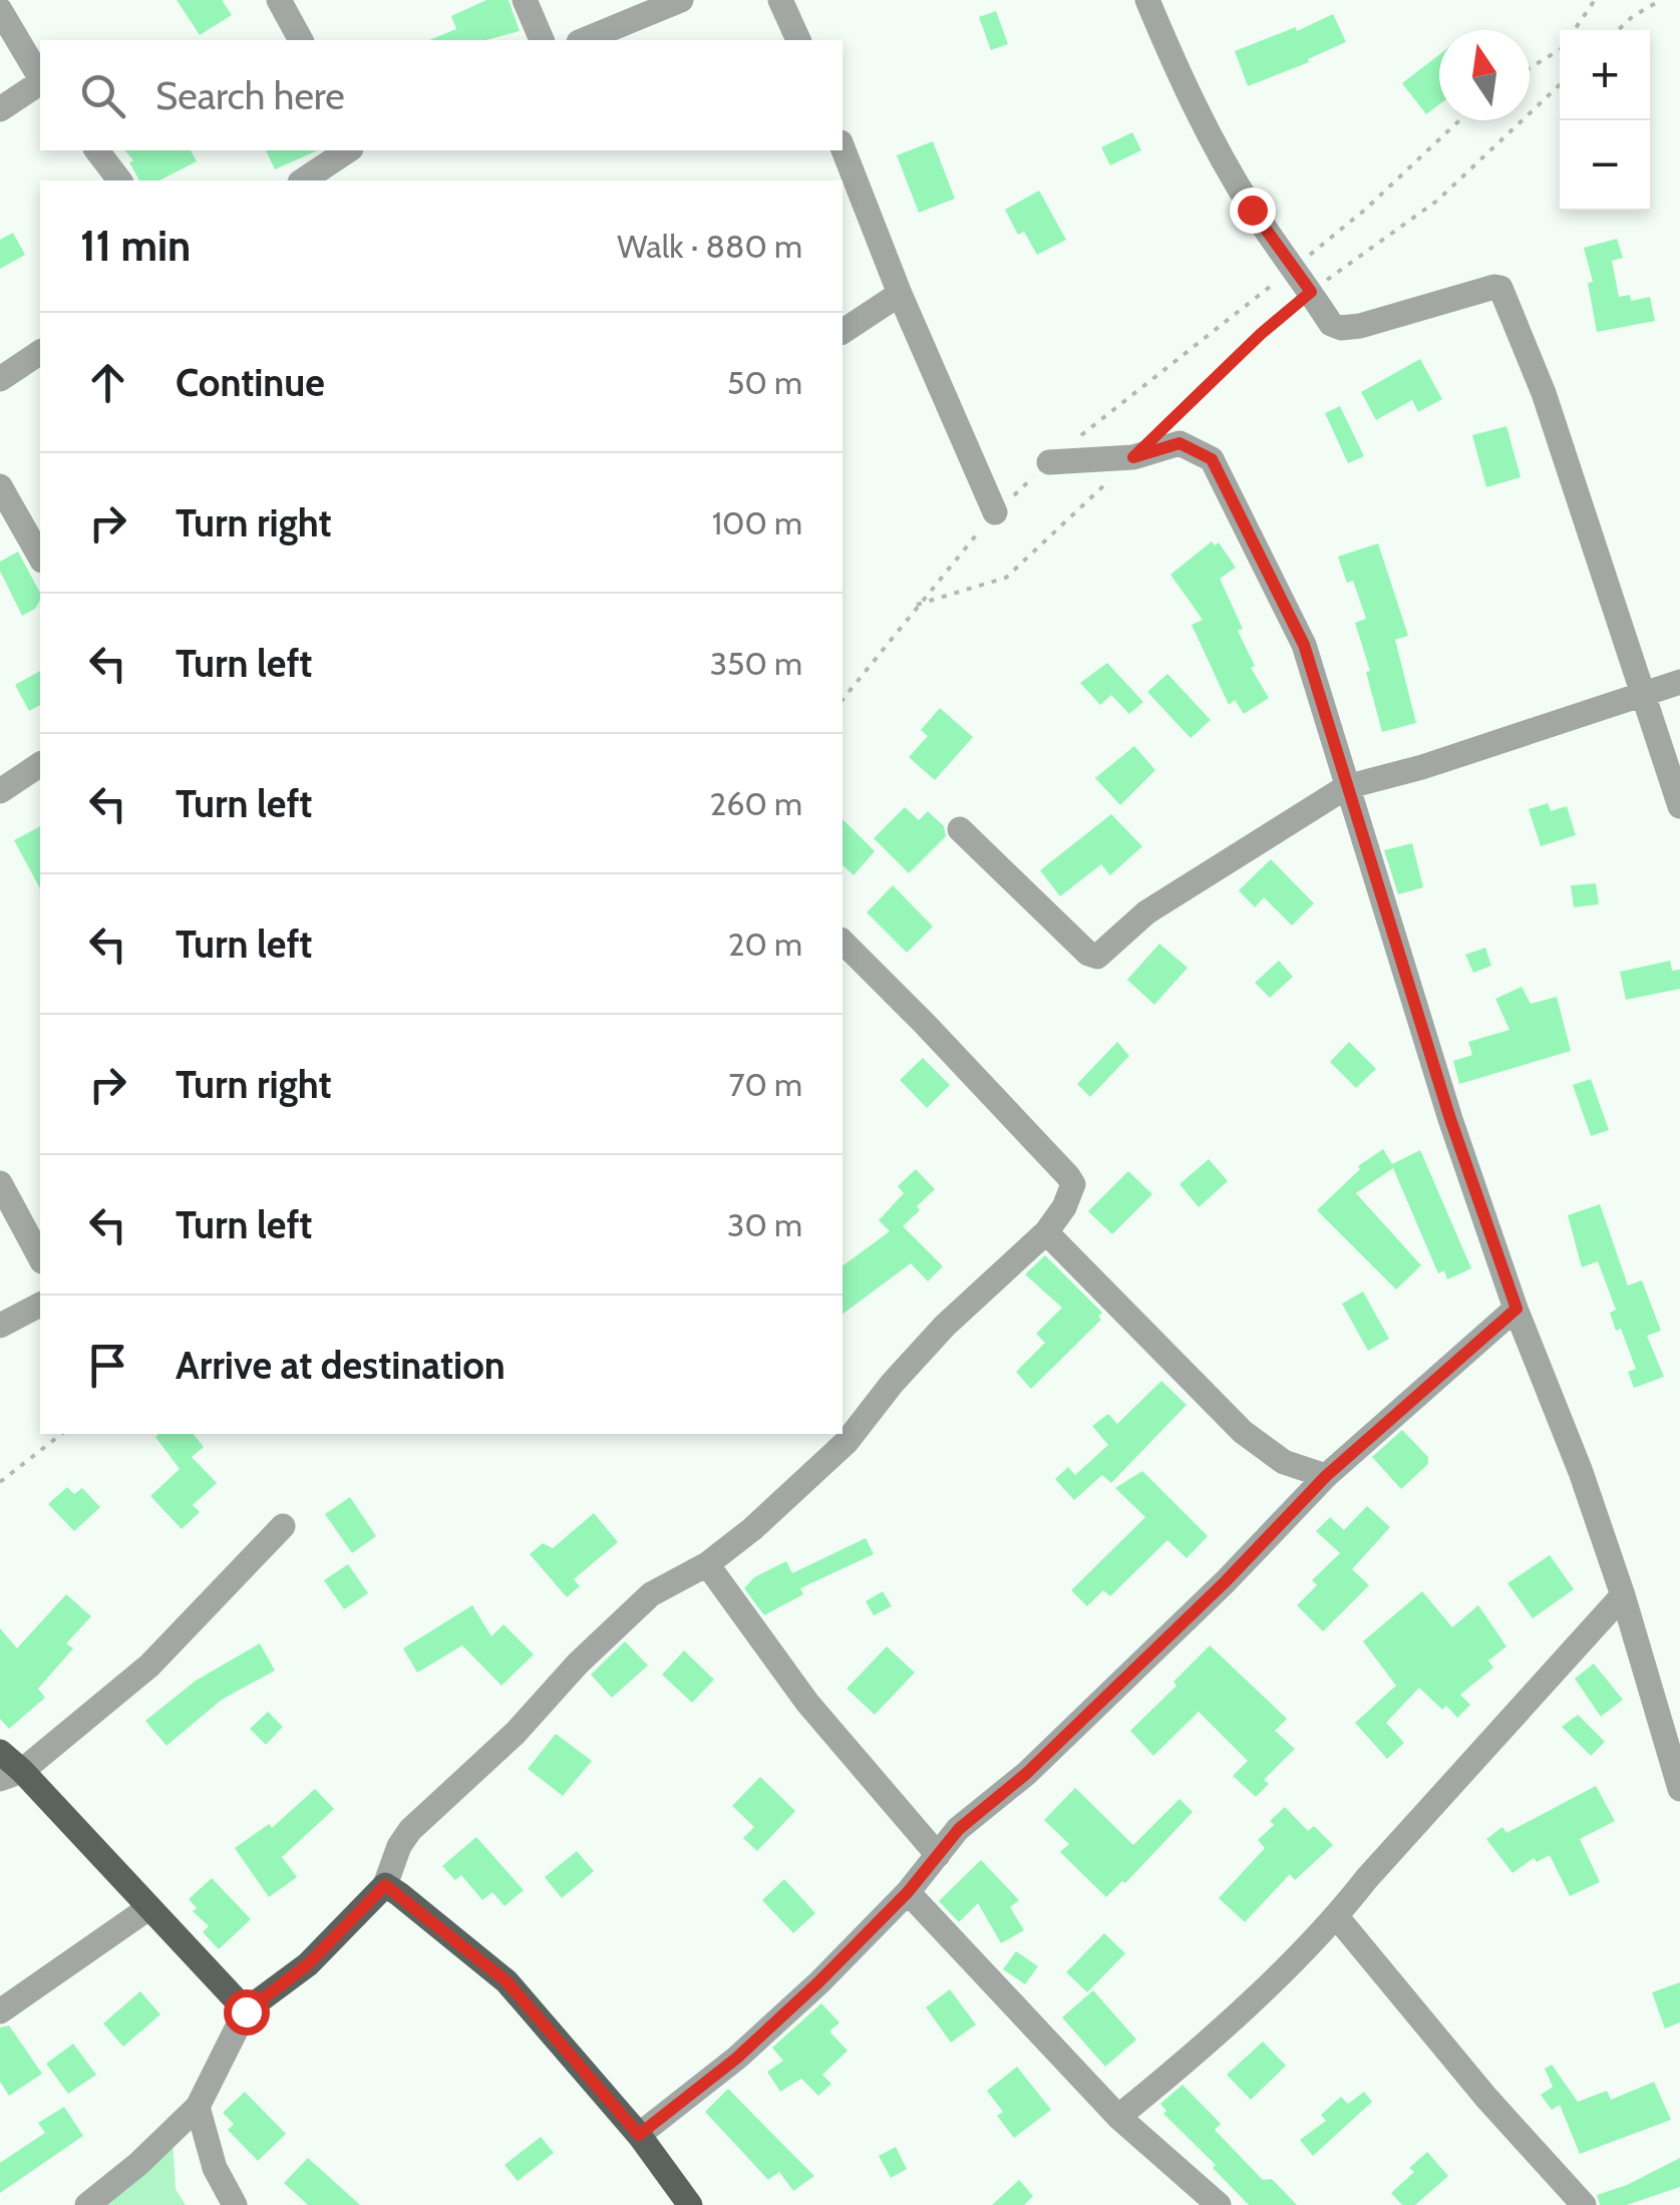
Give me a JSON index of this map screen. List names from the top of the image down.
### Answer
{
  "north": "top",
  "page": {
    "map_buttons": ["+", "−"],
    "search": "Search here",
    "heading": ["11 min", "Walk · 880 m"],
    "list": [
      ["Continue", "50 m"],
      ["Turn right", "100 m"],
      ["Turn left", "350 m"],
      ["Turn left", "260 m"],
      ["Turn left", "20 m"],
      ["Turn right", "70 m"],
      ["Turn left", "30 m"],
      "Arrive at destination"
    ]
  }
}
